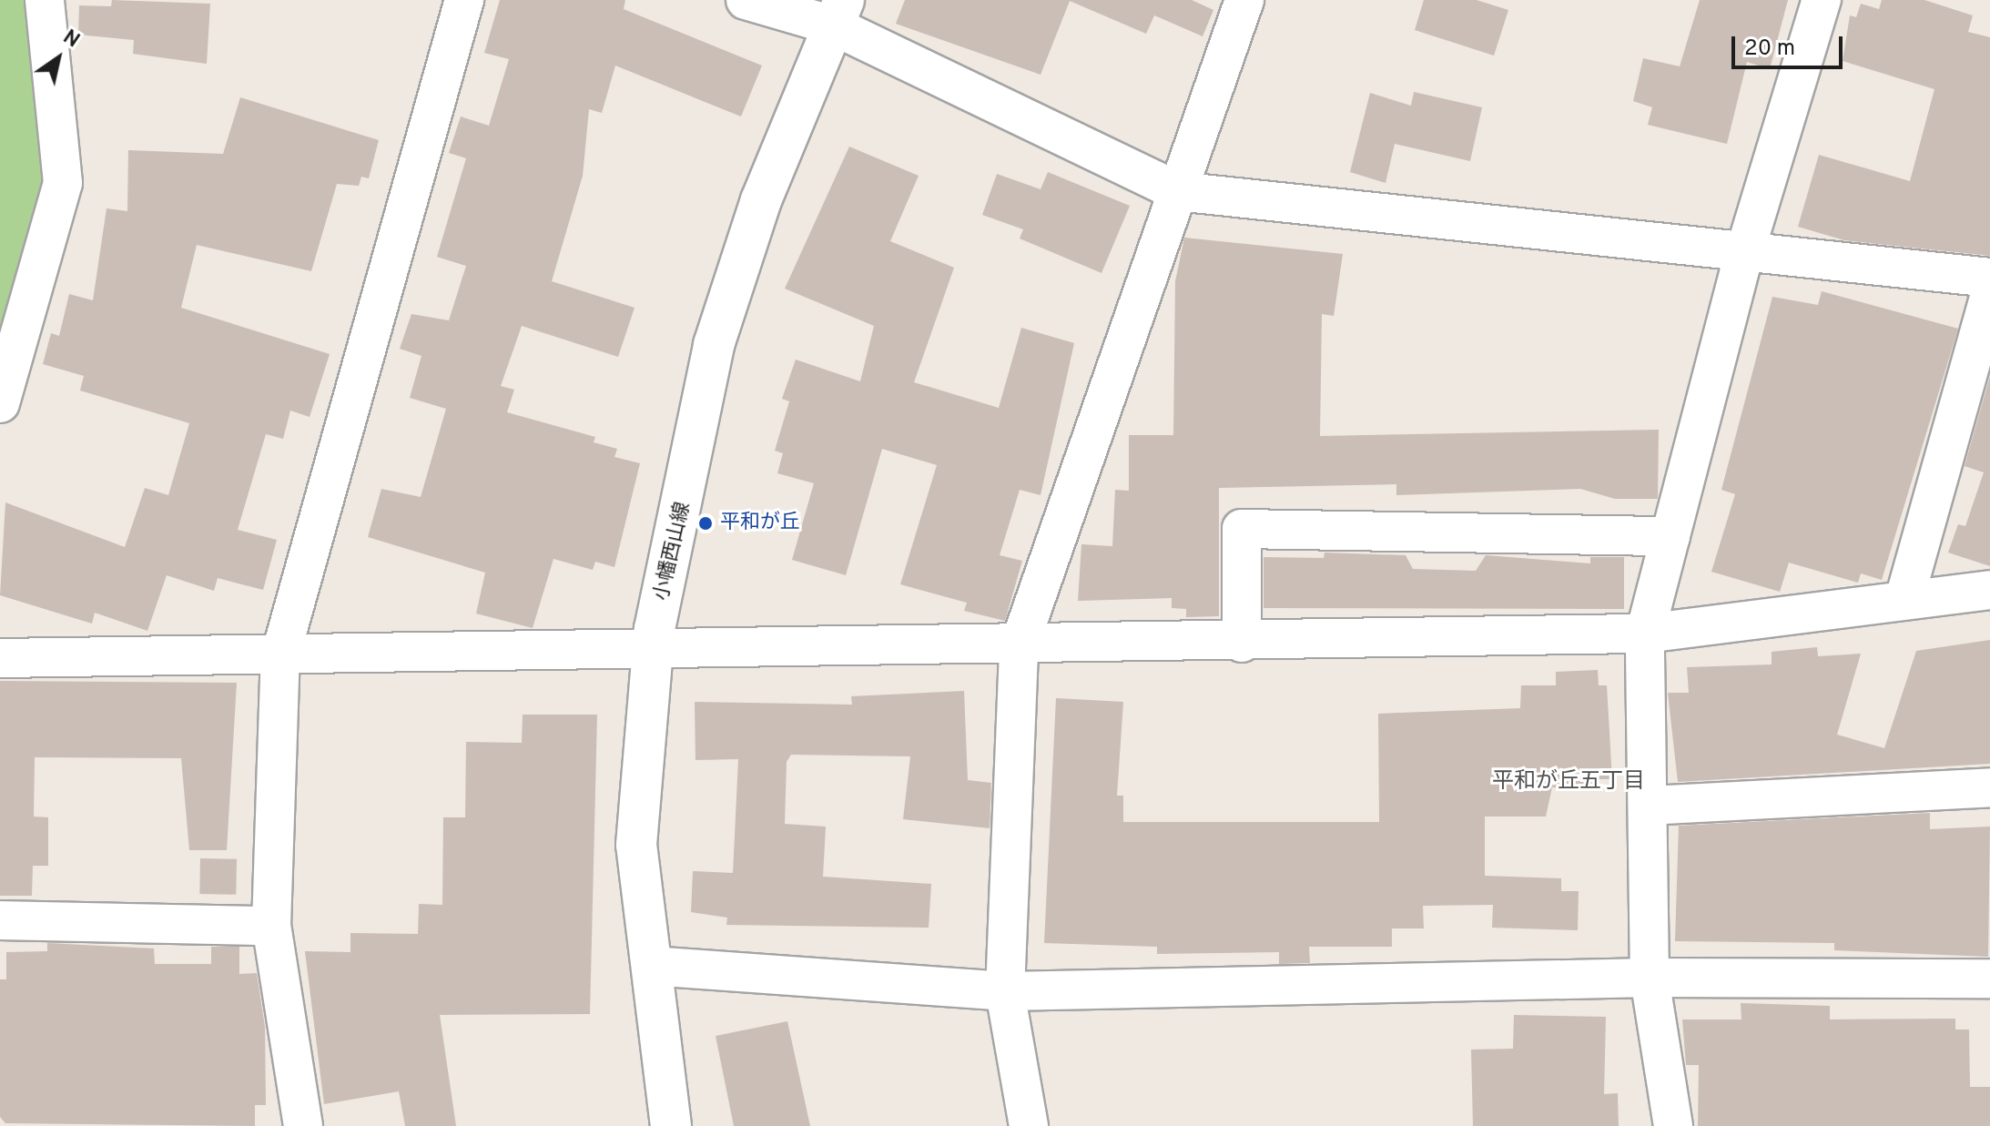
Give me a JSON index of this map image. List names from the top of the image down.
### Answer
{
  "streets": {
    "street": ["小幡西山線"]
  },
  "districts": ["平和が丘五丁目"],
  "places": ["平和が丘"],
  "scale_bar": "20 m",
  "north": "top right"
}
